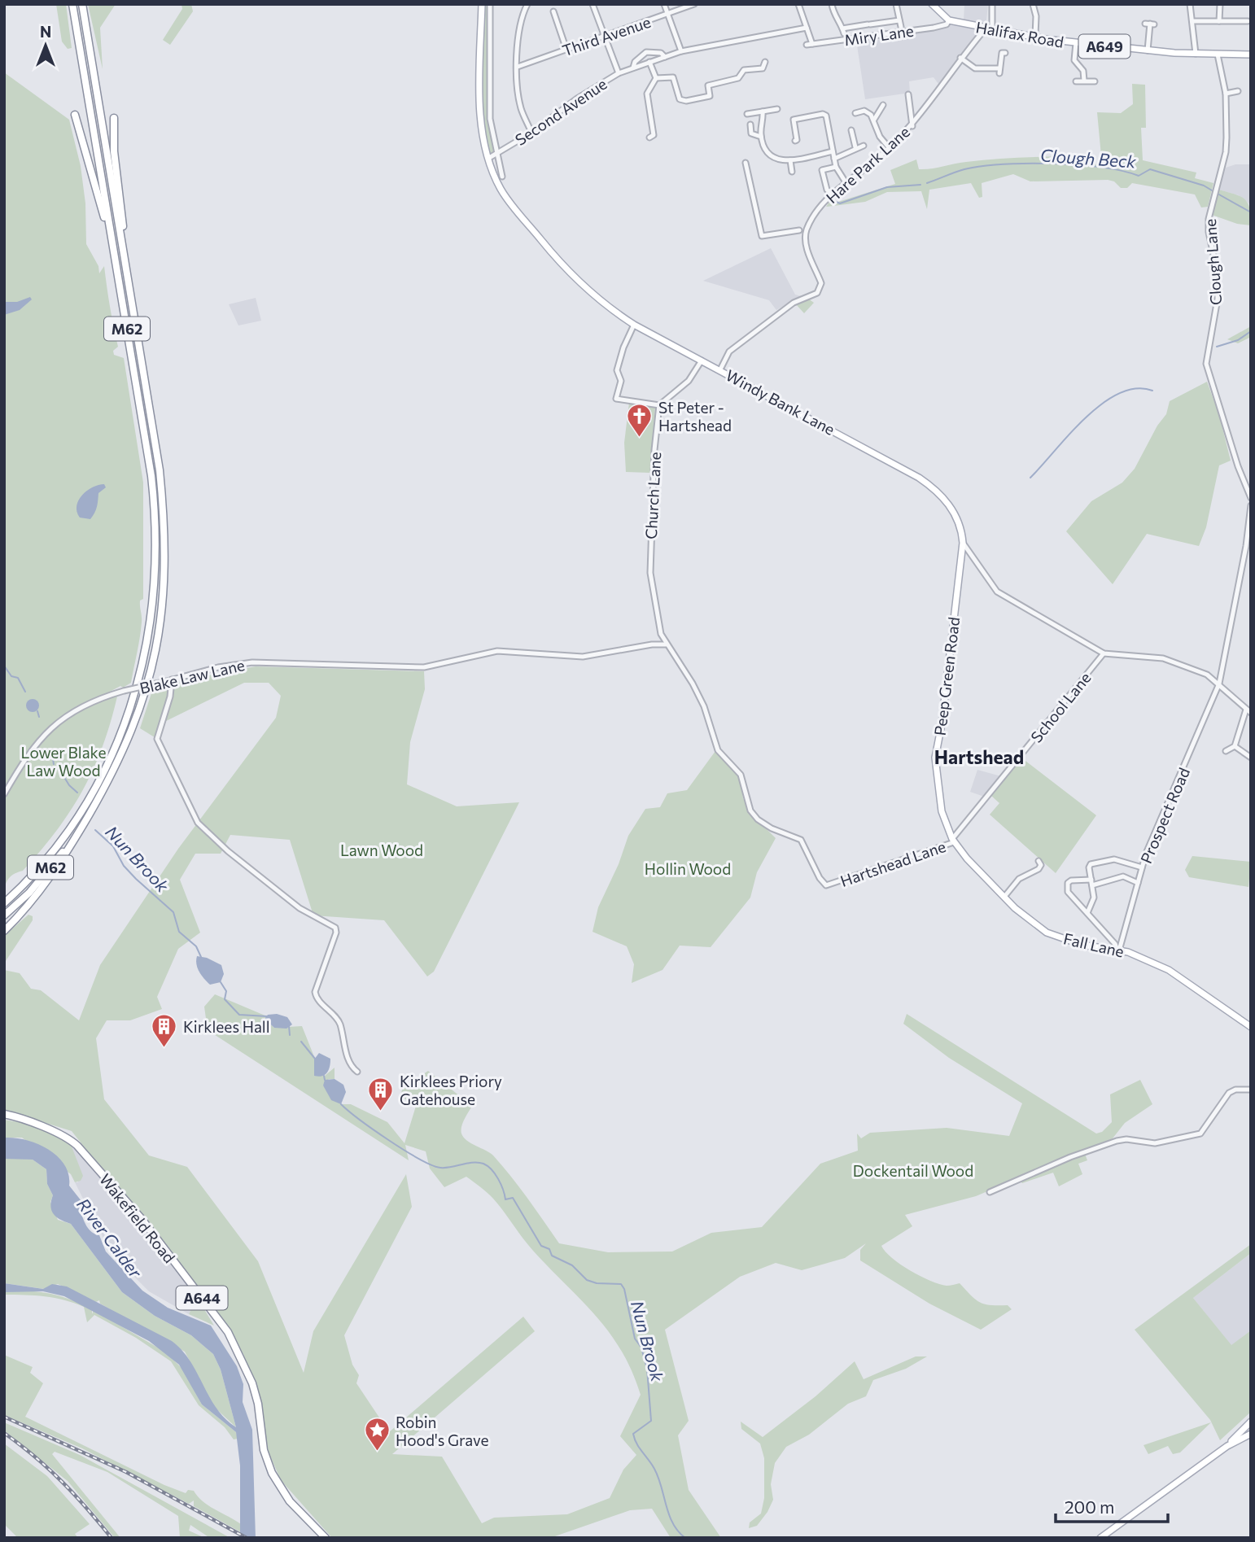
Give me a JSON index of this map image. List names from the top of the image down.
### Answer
{
  "streets": {
    "highway": ["M62", "Wakefield Road", "A644"],
    "main road": [
      "Halifax Road",
      "A649",
      "Windy Bank Lane",
      "Peep Green Road",
      "Fall Lane"
    ],
    "street": [
      "Miry Lane",
      "Third Avenue",
      "Second Avenue",
      "Hare Park Lane",
      "Clough Lane",
      "Church Lane",
      "Blake Law Lane",
      "School Lane",
      "Prospect Road",
      "Hartshead Lane"
    ]
  },
  "crossings": [
    ["Halifax Road", "Miry Lane"],
    ["Halifax Road", "Hare Park Lane"],
    ["Halifax Road", "Clough Lane"],
    ["Second Avenue", "Windy Bank Lane"],
    ["Windy Bank Lane", "Peep Green Road"],
    ["Windy Bank Lane", "School Lane"],
    ["Windy Bank Lane", "Prospect Road"],
    ["Church Lane", "Hartshead Lane"],
    ["Peep Green Road", "School Lane"],
    ["Peep Green Road", "Hartshead Lane"],
    ["Peep Green Road", "Fall Lane"],
    ["School Lane", "Hartshead Lane"],
    ["School Lane", "Fall Lane"],
    ["Prospect Road", "Fall Lane"],
    ["Hartshead Lane", "Fall Lane"]
  ],
  "districts": ["Hartshead"],
  "water": ["Clough Beck", "Nun Brook", "River Calder"],
  "parks": [
    "Lower Blake Law Wood",
    "Lawn Wood",
    "Hollin Wood",
    "Dockentail Wood"
  ],
  "places": {
    "church": ["St Peter - Hartshead"],
    "building": ["Kirklees Hall", "Kirklees Priory Gatehouse"],
    "place": ["Robin Hood's Grave"]
  },
  "scale_bar": "200 m",
  "north": "top"
}
